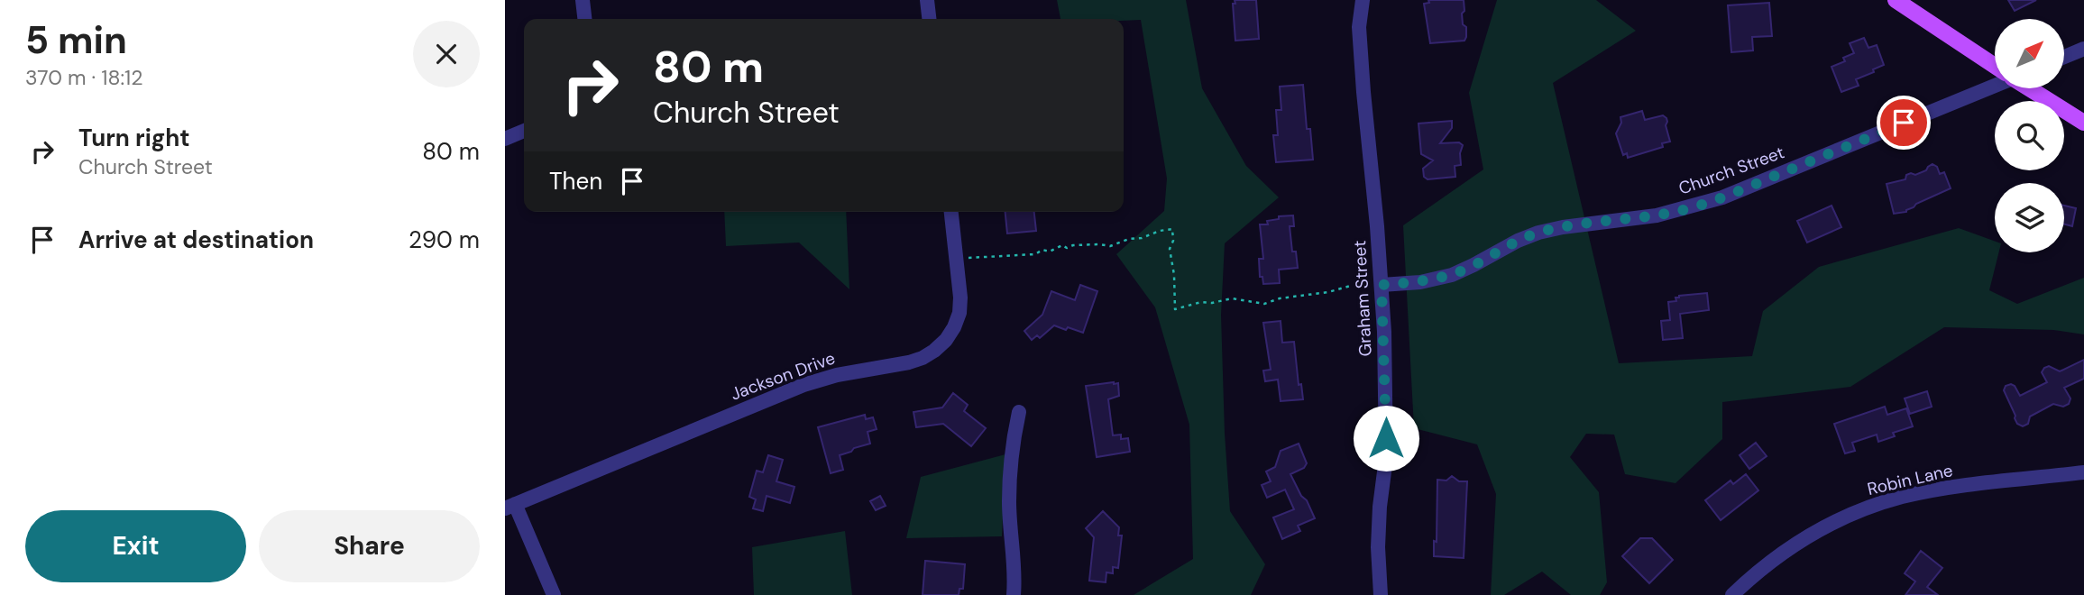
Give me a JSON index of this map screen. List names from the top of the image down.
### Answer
{
  "streets": {
    "street": [
      "Church Street",
      "Graham Street",
      "Jackson Drive",
      "Robin Lane"
    ]
  },
  "crossings": [
    ["Church Street", "Graham Street"]
  ],
  "north": "top right",
  "page": {
    "heading": ["5 min", "370 m · 18:12"],
    "turn": ["80 m", "Church Street"],
    "list": [
      {
        "name": "Turn right",
        "note": "Church Street",
        "value": "80 m"
      },
      {
        "name": "Arrive at destination",
        "value": "290 m"
      }
    ],
    "then": "Then",
    "buttons": ["Exit", "Share"]
  }
}
